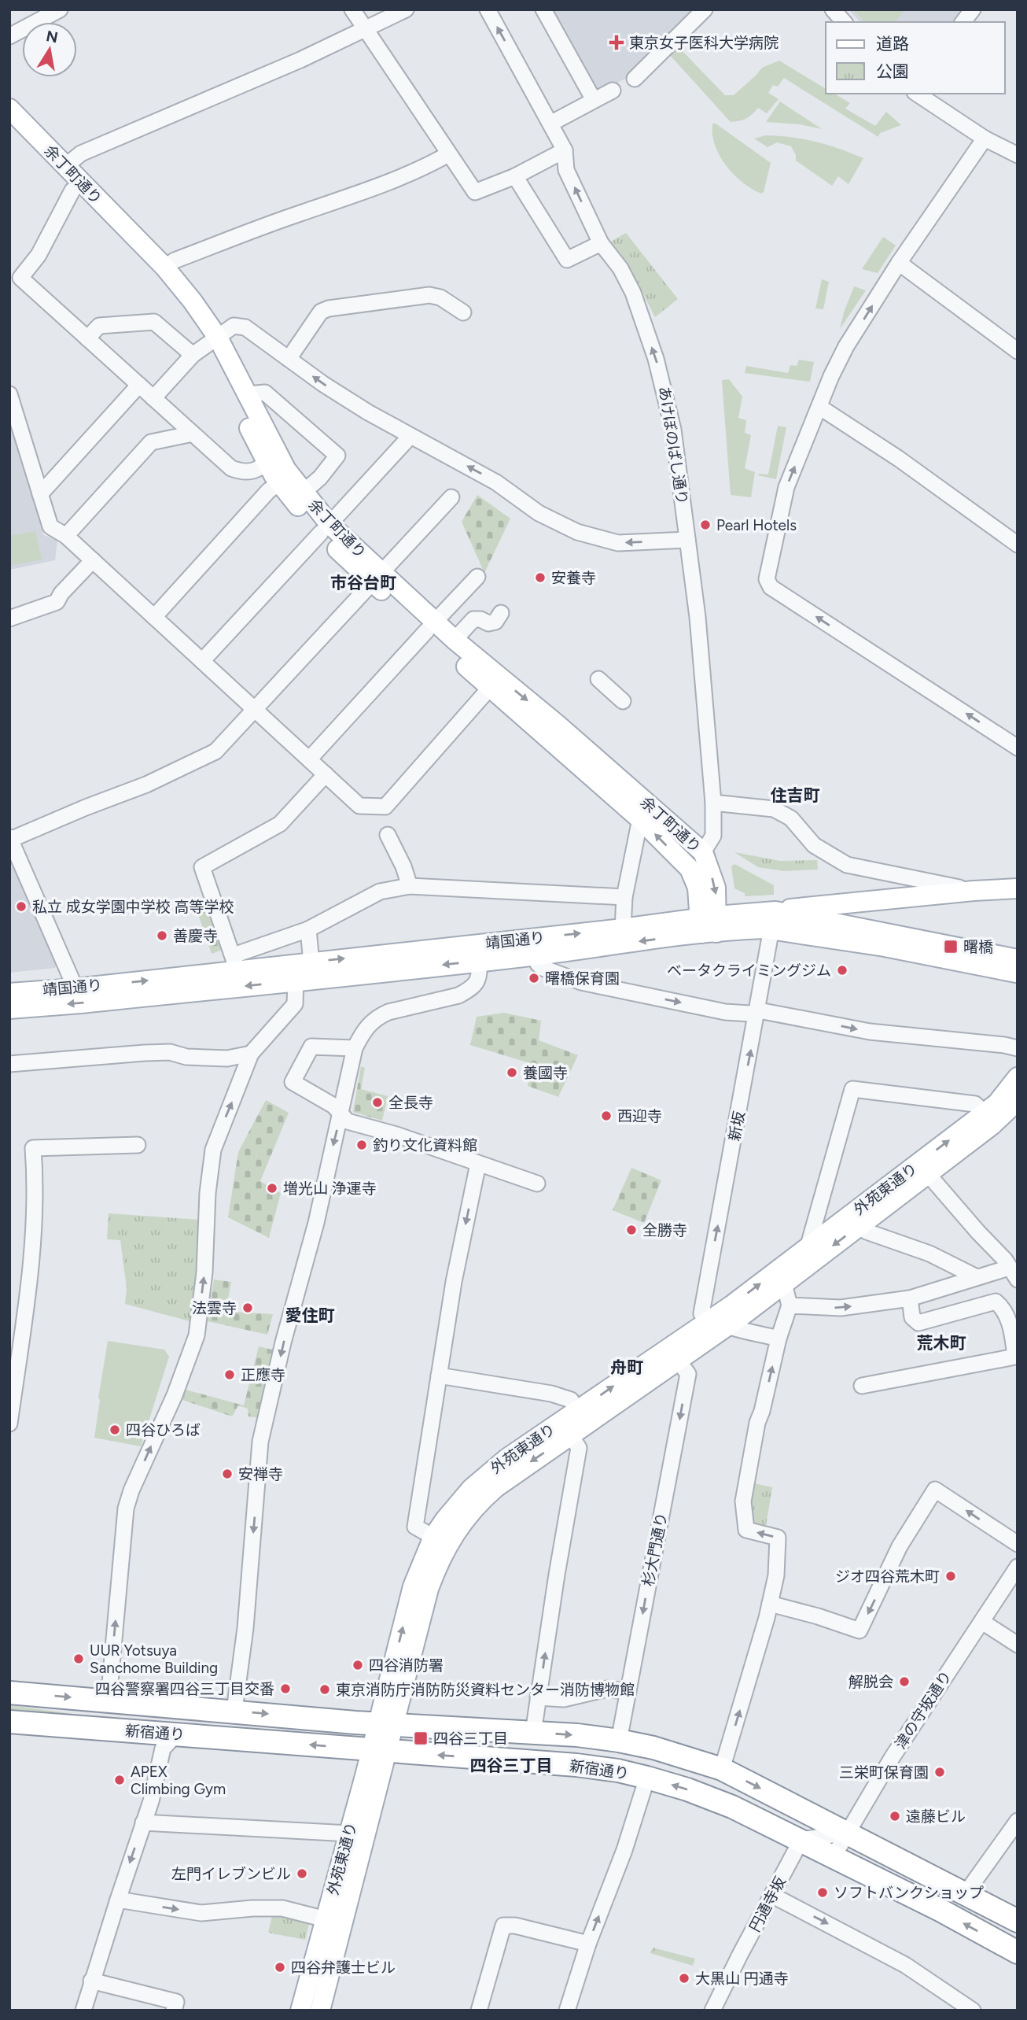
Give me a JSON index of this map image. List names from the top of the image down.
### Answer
{
  "streets": {
    "highway": ["新宿通り"],
    "main road": ["余丁町通り", "靖国通り", "外苑東通り"],
    "street": [
      "あけぼのばし通り",
      "新坂",
      "杉大門通り",
      "津の守坂通り",
      "円通寺坂"
    ]
  },
  "crossings": [
    ["余丁町通り", "あけぼのばし通り"],
    ["余丁町通り", "靖国通り"],
    ["靖国通り", "新坂"],
    ["新坂", "外苑東通り"],
    ["外苑東通り", "杉大門通り"],
    ["外苑東通り", "新宿通り"],
    ["杉大門通り", "新宿通り"],
    ["津の守坂通り", "新宿通り"],
    ["新宿通り", "円通寺坂"]
  ],
  "one_way": ["新坂"],
  "districts": [
    "市谷台町",
    "住吉町",
    "愛住町",
    "荒木町",
    "舟町",
    "四谷三丁目"
  ],
  "places": {
    "health": ["東京女子医科大学病院"],
    "other": [
      "Pearl Hotels",
      "安養寺",
      "私立 成女学園中学校 高等学校",
      "善慶寺",
      "ベータクライミングジム",
      "曙橋保育園",
      "養國寺",
      "全長寺",
      "西迎寺",
      "釣り文化資料館",
      "増光山 浄運寺",
      "全勝寺",
      "法雲寺",
      "正應寺",
      "四谷ひろば",
      "安禅寺",
      "ジオ四谷荒木町",
      "UUR Yotsuya Sanchome Building",
      "四谷消防署",
      "解脱会",
      "四谷警察署四谷三丁目交番",
      "東京消防庁消防防災資料センター消防博物館",
      "三栄町保育園",
      "APEX Climbing Gym",
      "遠藤ビル",
      "左門イレブンビル",
      "ソフトバンクショップ",
      "四谷弁護士ビル",
      "大黒山 円通寺"
    ],
    "transit": ["曙橋", "四谷三丁目"]
  },
  "legend": ["道路", "公園"],
  "north": "top"
}
